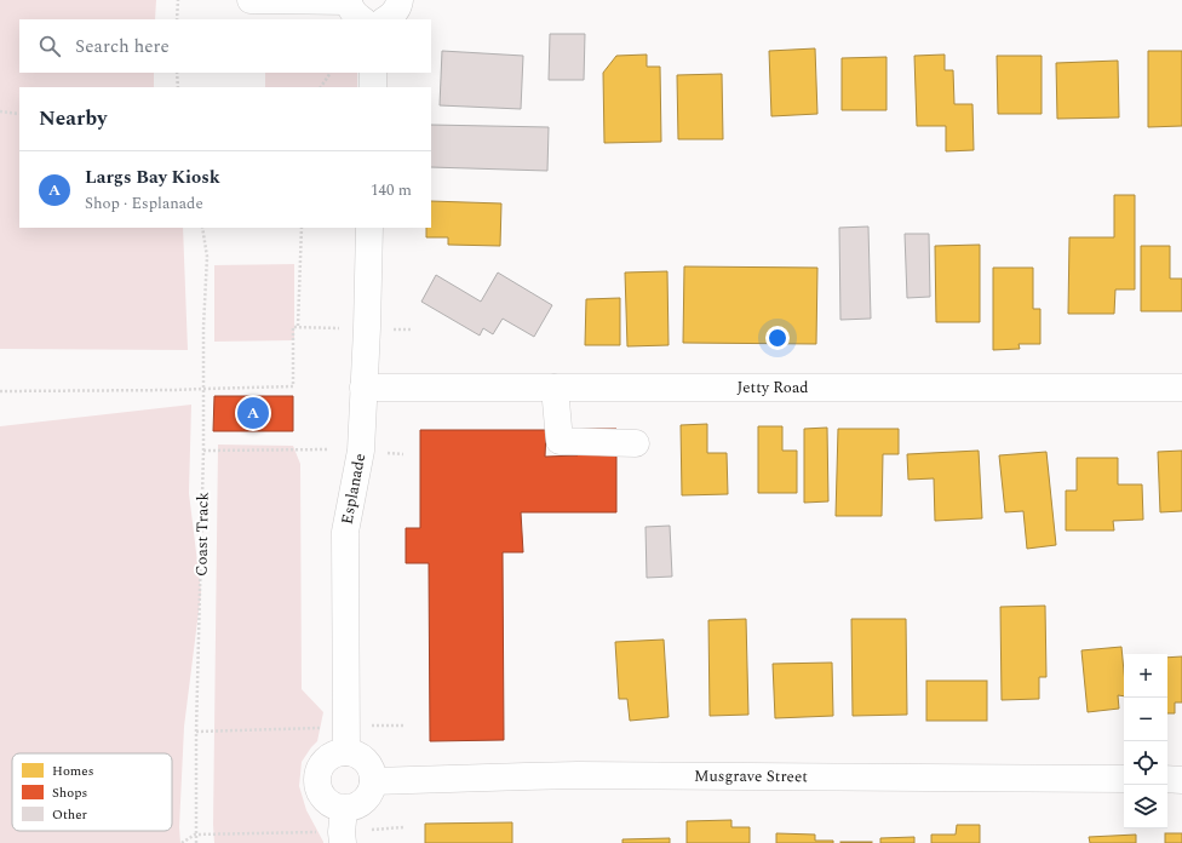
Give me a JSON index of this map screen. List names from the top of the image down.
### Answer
{
  "streets": {
    "street": ["Jetty Road", "Esplanade", "Musgrave Street"],
    "path": ["Coast Track"]
  },
  "crossings": [
    ["Jetty Road", "Esplanade"],
    ["Esplanade", "Musgrave Street"]
  ],
  "legend": ["Homes", "Shops", "Other"],
  "page": {
    "search": "Search here",
    "heading": "Nearby",
    "list": [
      {
        "mark": "A",
        "name": "Largs Bay Kiosk",
        "note": "Shop · Esplanade",
        "value": "140 m"
      }
    ],
    "pins": "A",
    "map_buttons": ["+", "−"]
  }
}
